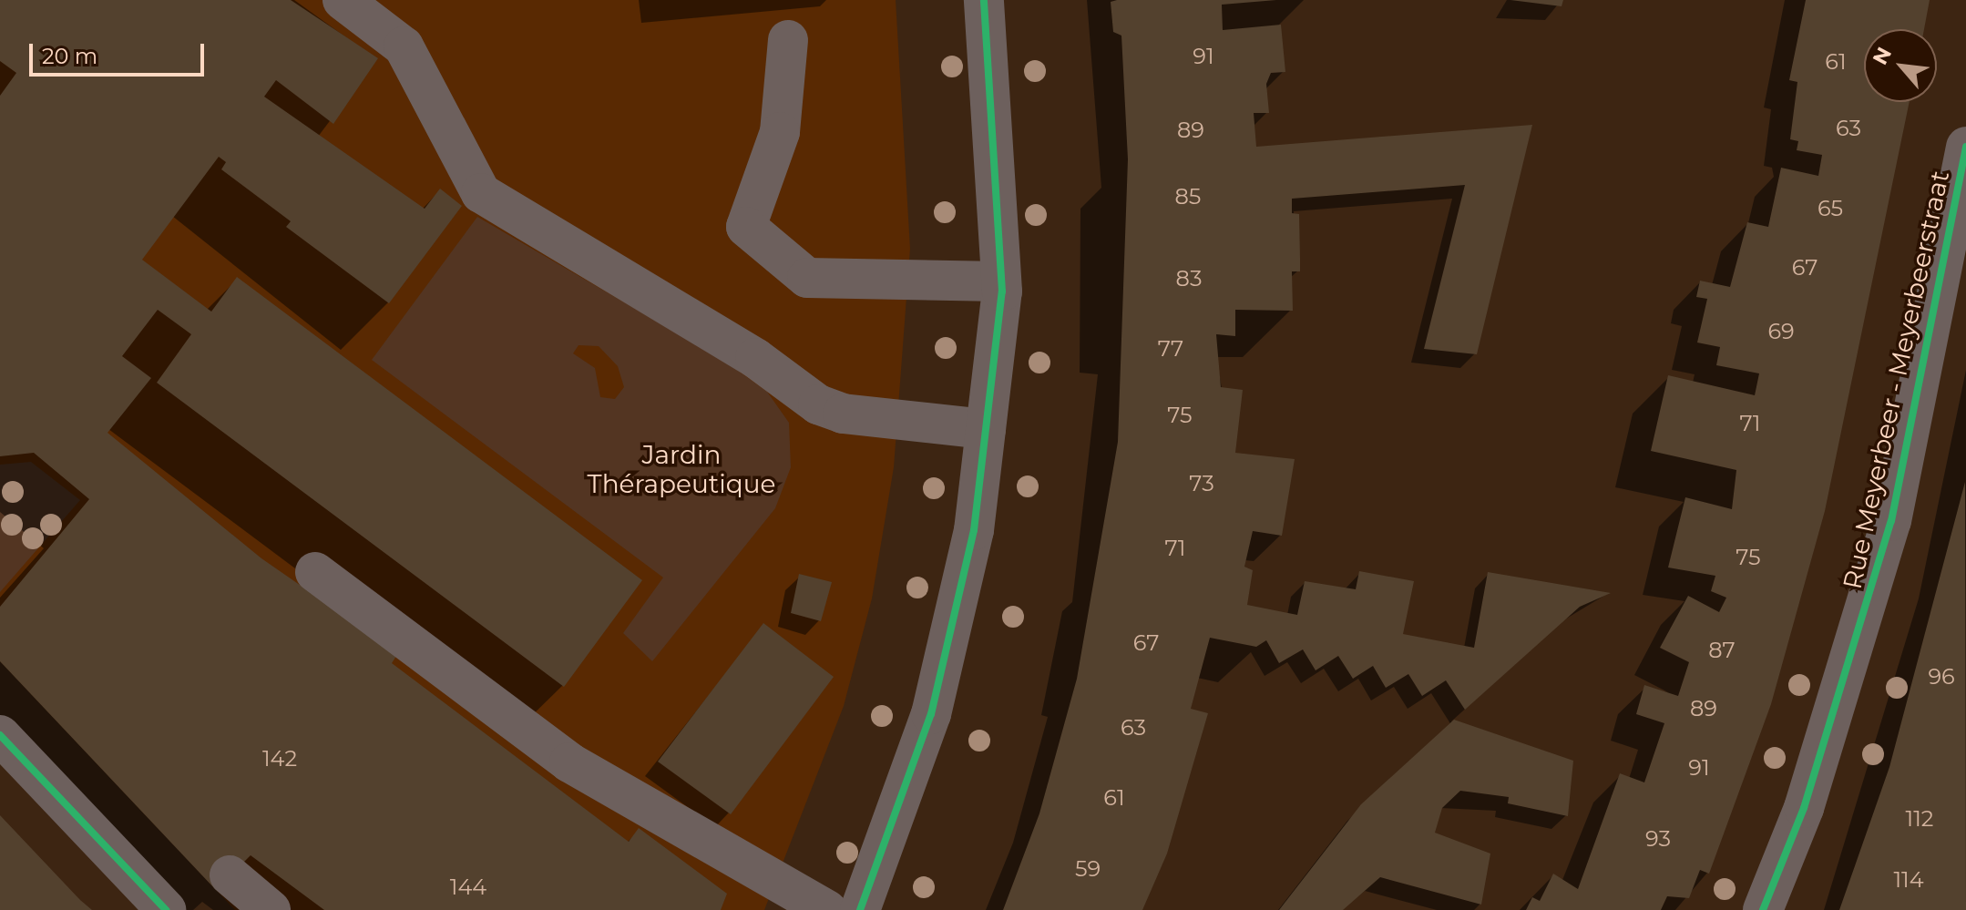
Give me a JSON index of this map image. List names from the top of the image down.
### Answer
{
  "streets": {
    "street": ["Rue Meyerbeer - Meyerbeerstraat"]
  },
  "parks": ["Jardin Thérapeutique"],
  "house_numbers": [
    "91",
    "61",
    "63",
    "89",
    "85",
    "65",
    "67",
    "83",
    "69",
    "77",
    "75",
    "71",
    "73",
    "71",
    "75",
    "67",
    "87",
    "96",
    "89",
    "63",
    "142",
    "91",
    "61",
    "112",
    "93",
    "59",
    "114",
    "144"
  ],
  "scale_bar": "20 m",
  "north": "top left"
}
